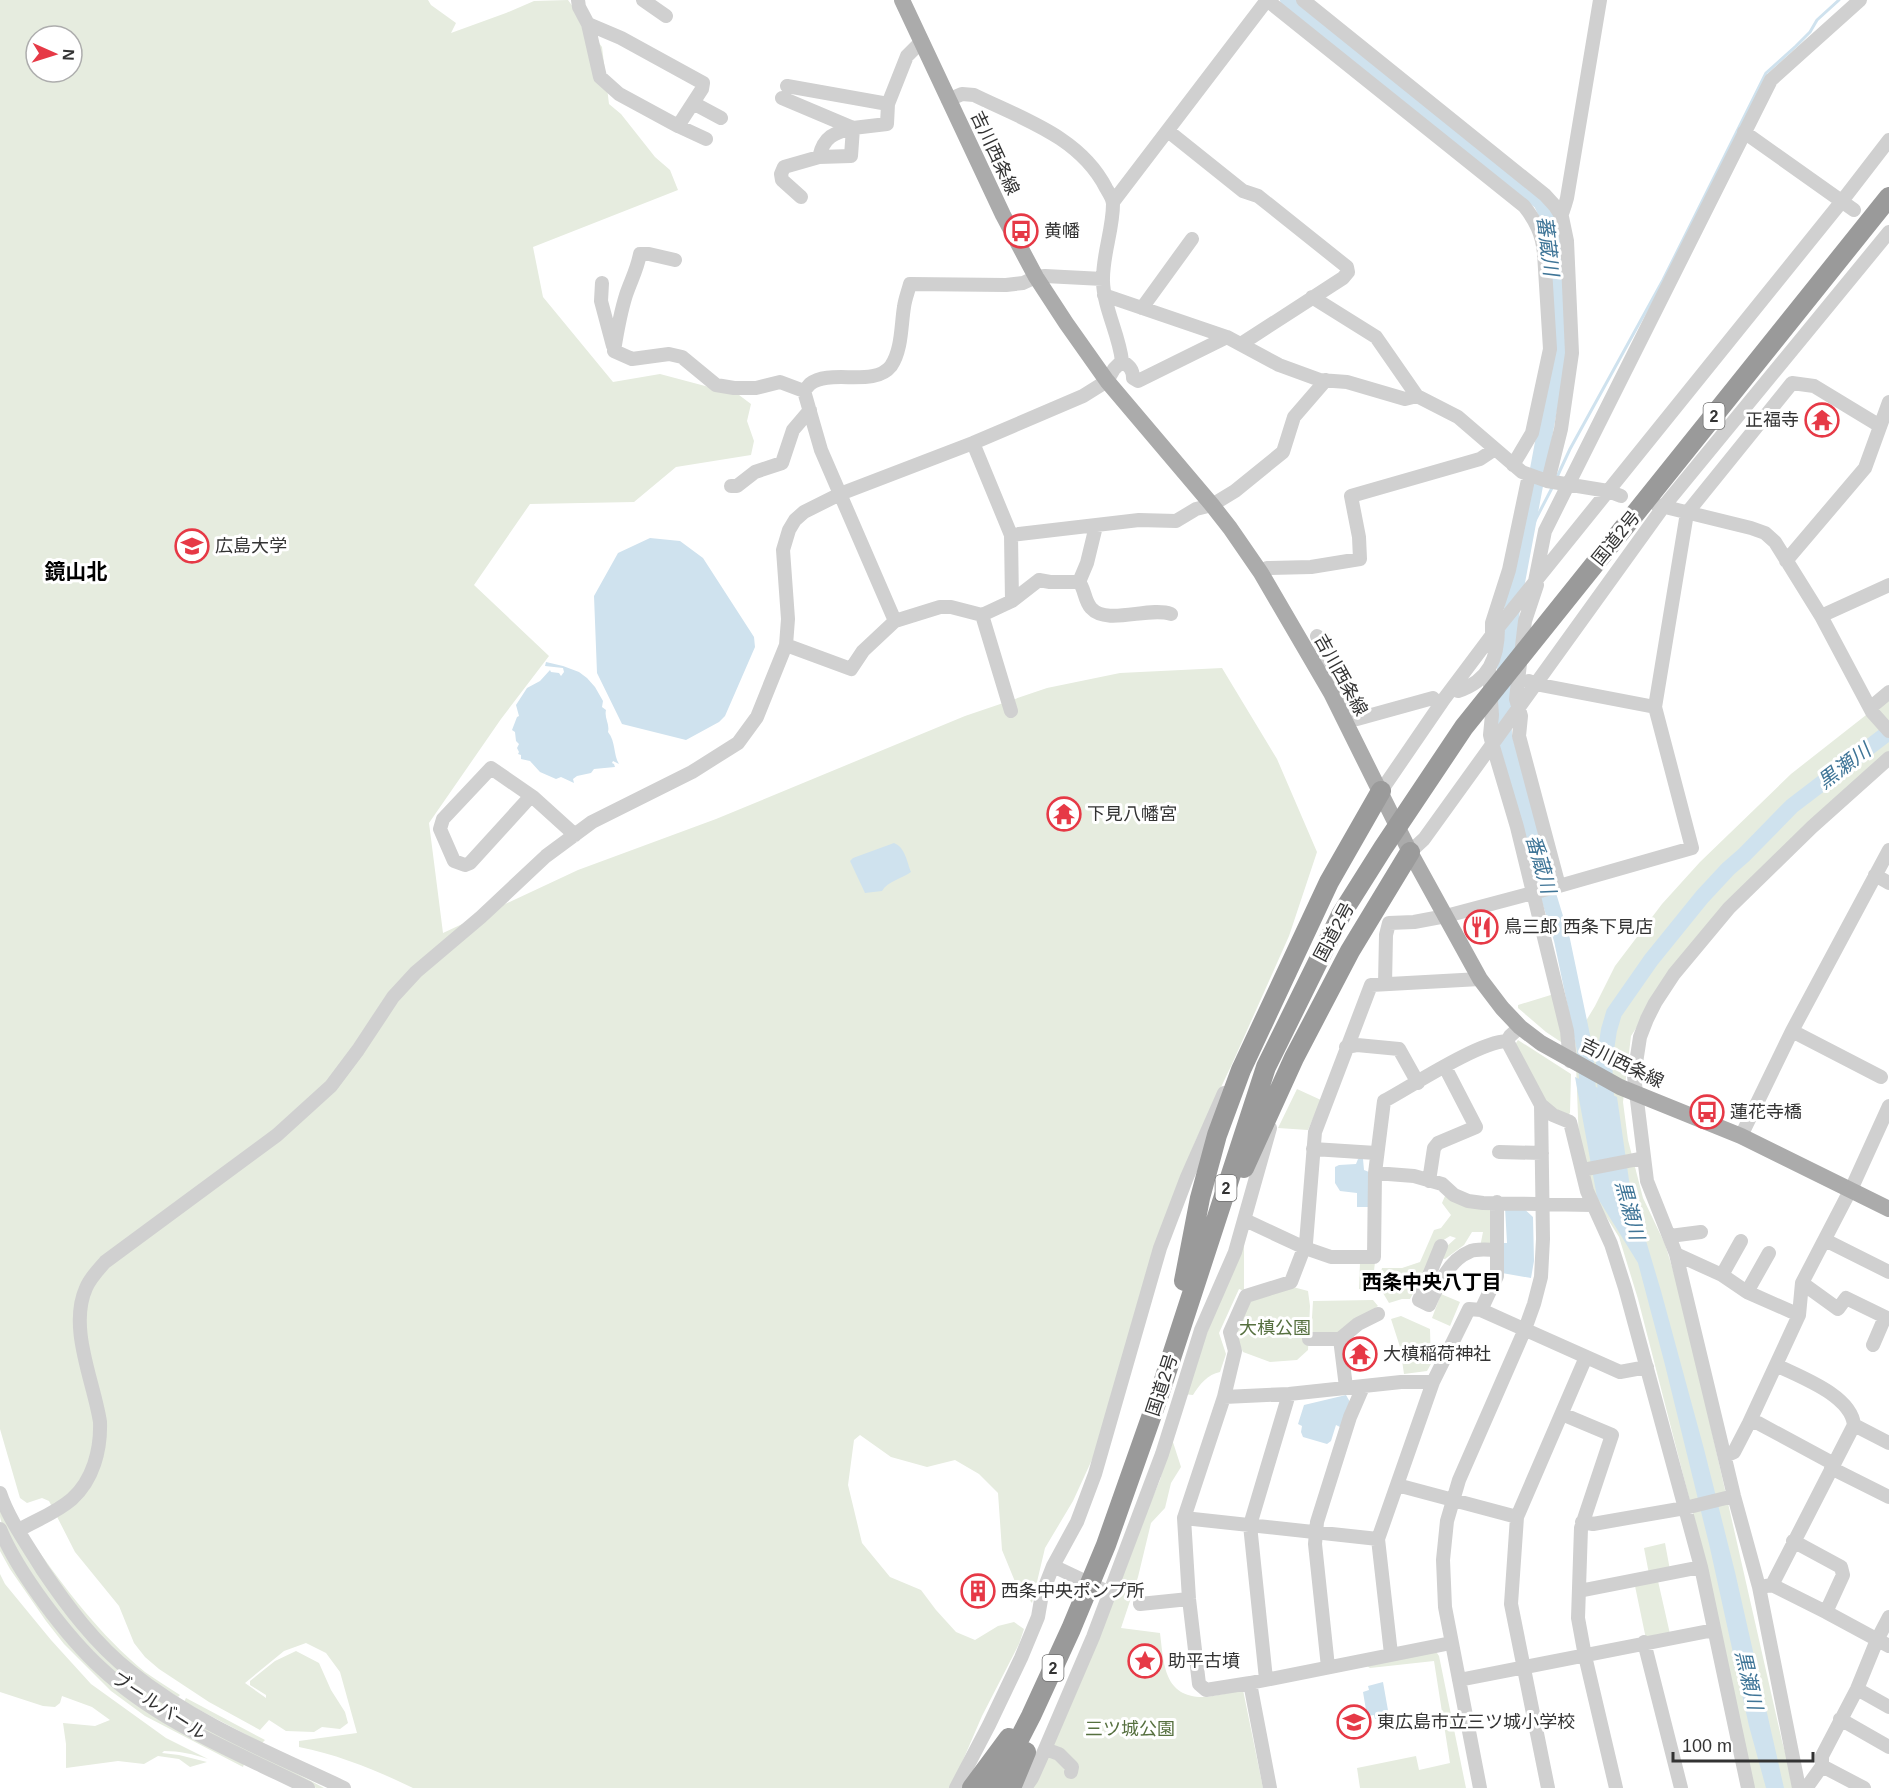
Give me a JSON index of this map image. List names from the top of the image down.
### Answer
{
  "streets": {
    "highway": ["2", "国道2号"],
    "main road": ["吉川西条線"],
    "street": ["ブールバール"]
  },
  "districts": ["鏡山北", "西条中央八丁目"],
  "water": ["蕃蔵川", "黒瀬川", "番蔵川"],
  "parks": ["大槙公園", "三ツ城公園"],
  "places": {
    "bus stop": ["黄幡", "蓮花寺橋"],
    "temple": ["正福寺", "下見八幡宮", "大槙稲荷神社"],
    "school or university": ["広島大学", "東広島市立三ツ城小学校"],
    "restaurant": ["鳥三郎 西条下見店"],
    "building": ["西条中央ポンプ所"],
    "place": ["助平古墳"]
  },
  "scale_bar": "100 m",
  "north": "right"
}
